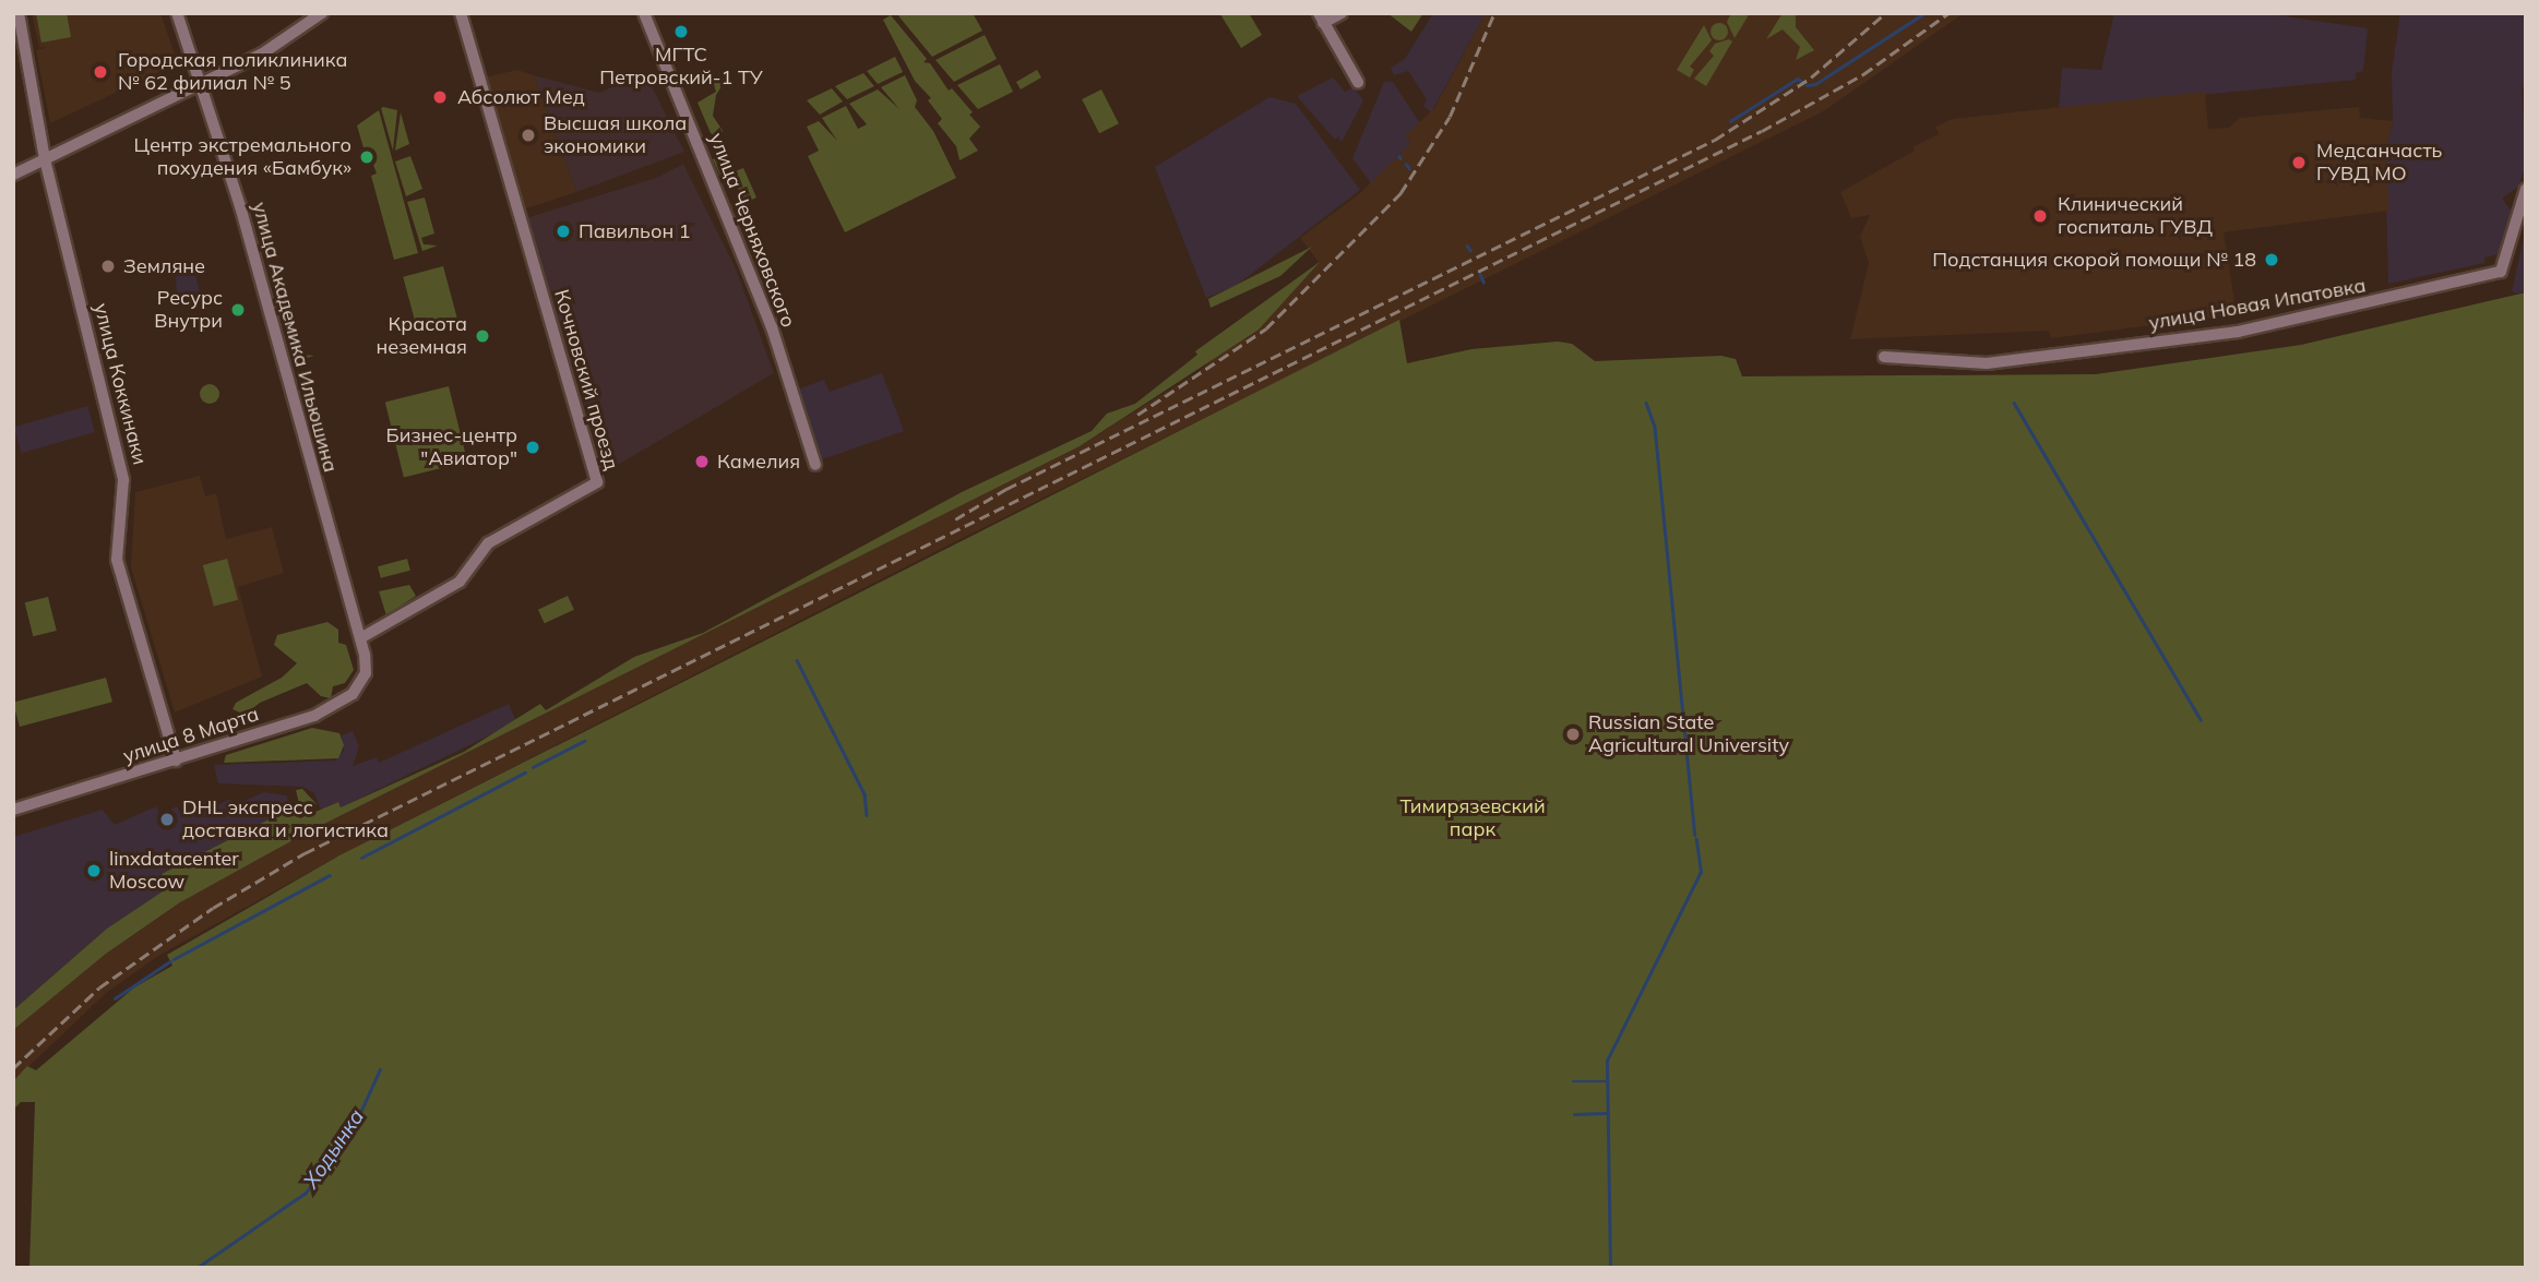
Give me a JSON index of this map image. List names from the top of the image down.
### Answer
{
  "streets": {
    "street": [
      "улица Черняховского",
      "улица Новая Ипатовка",
      "улица Академика Ильюшина",
      "Кочновский проезд",
      "улица Коккинаки",
      "улица 8 Марта"
    ]
  },
  "crossings": [
    ["улица Академика Ильюшина", "Кочновский проезд"],
    ["улица Академика Ильюшина", "улица 8 Марта"],
    ["улица Коккинаки", "улица 8 Марта"]
  ],
  "water": ["Ходынка"],
  "parks": ["Тимирязевский парк"],
  "places": [
    "МГТС Петровский-1 ТУ",
    "Городская поликлиника № 62 филиал № 5",
    "Абсолют Мед",
    "Высшая школа экономики",
    "Центр экстремального похудения «Бамбук»",
    "Медсанчасть ГУВД МО",
    "Клинический госпиталь ГУВД",
    "Павильон 1",
    "Подстанция скорой помощи № 18",
    "Земляне",
    "Ресурс Внутри",
    "Красота неземная",
    "Бизнес-центр \"Авиатор\"",
    "Камелия",
    "Russian State Agricultural University",
    "DHL экспресс доставка и логистика",
    "linxdatacenter Moscow"
  ]
}
